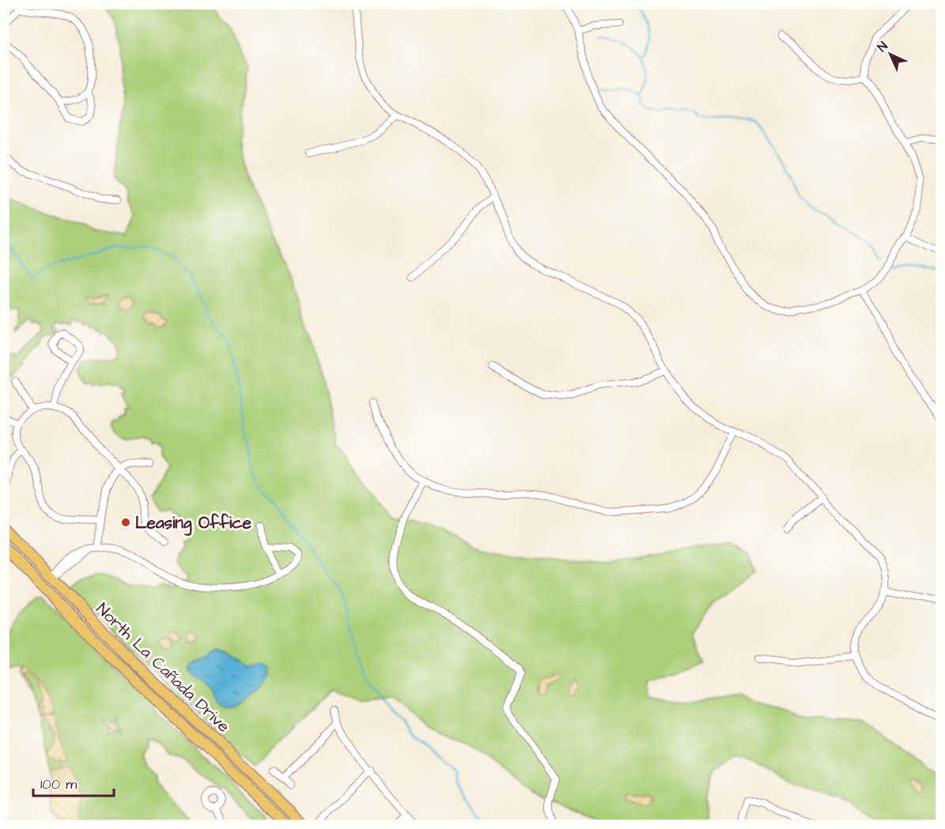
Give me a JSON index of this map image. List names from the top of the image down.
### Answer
{
  "streets": {
    "main road": ["North La Cañada Drive"]
  },
  "places": ["Leasing Office"],
  "scale_bar": "100 m",
  "north": "top left"
}
